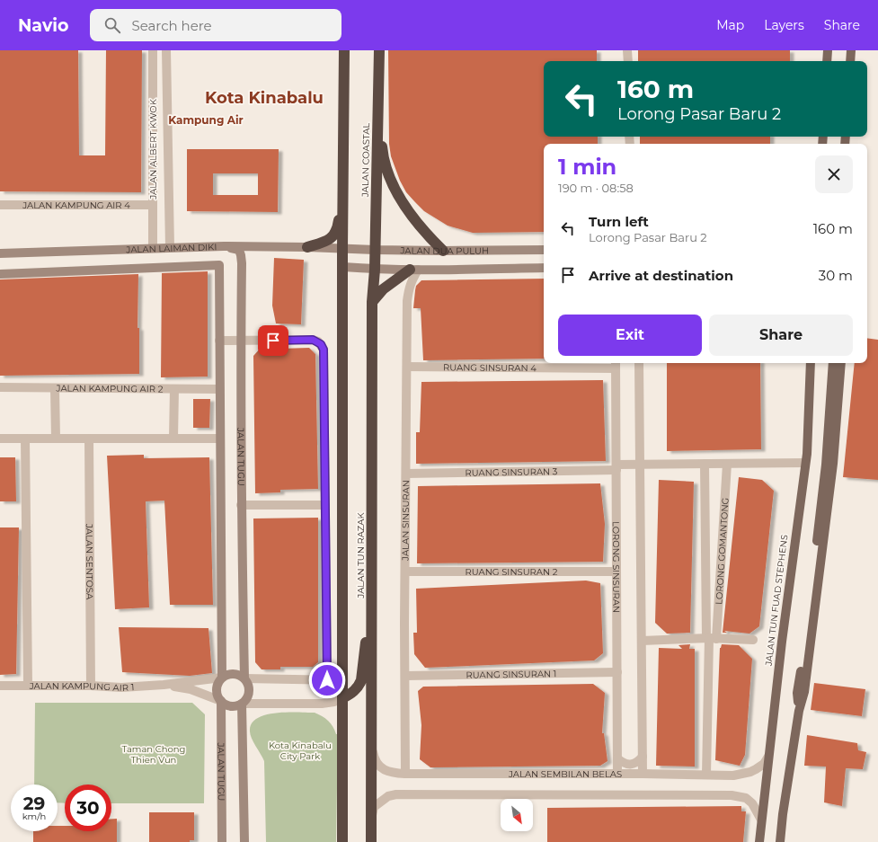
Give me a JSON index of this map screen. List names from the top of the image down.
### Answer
{
  "streets": {
    "highway": ["JALAN COASTAL", "JALAN TUN RAZAK"],
    "main road": ["JALAN TUN FUAD STEPHENS"],
    "street": [
      "JALAN ALBERT KWOK",
      "JALAN KAMPUNG AIR 4",
      "JALAN LAIMAN DIKI",
      "JALAN DUA PULUH",
      "RUANG SINSURAN 4",
      "JALAN KAMPUNG AIR 2",
      "JALAN TUGU",
      "RUANG SINSURAN 3",
      "JALAN SINSURAN",
      "LORONG GOMANTONG",
      "JALAN SENTOSA",
      "LORONG SINSURAN",
      "RUANG SINSURAN 2",
      "RUANG SINSURAN 1",
      "JALAN KAMPUNG AIR 1",
      "JALAN SEMBILAN BELAS"
    ]
  },
  "crossings": [
    ["JALAN ALBERT KWOK", "JALAN KAMPUNG AIR 4"],
    ["JALAN ALBERT KWOK", "JALAN LAIMAN DIKI"],
    ["JALAN COASTAL", "JALAN DUA PULUH"],
    ["JALAN COASTAL", "JALAN TUN RAZAK"],
    ["JALAN LAIMAN DIKI", "JALAN DUA PULUH"],
    ["JALAN LAIMAN DIKI", "JALAN TUGU"],
    ["JALAN DUA PULUH", "JALAN SINSURAN"],
    ["JALAN DUA PULUH", "JALAN TUN RAZAK"],
    ["RUANG SINSURAN 4", "JALAN SINSURAN"],
    ["RUANG SINSURAN 4", "LORONG SINSURAN"],
    ["JALAN TUGU", "JALAN KAMPUNG AIR 1"],
    ["RUANG SINSURAN 3", "JALAN SINSURAN"],
    ["RUANG SINSURAN 3", "LORONG GOMANTONG"],
    ["RUANG SINSURAN 3", "LORONG SINSURAN"],
    ["RUANG SINSURAN 3", "JALAN TUN FUAD STEPHENS"],
    ["JALAN SINSURAN", "RUANG SINSURAN 2"],
    ["JALAN SINSURAN", "RUANG SINSURAN 1"],
    ["JALAN SINSURAN", "JALAN SEMBILAN BELAS"],
    ["JALAN TUN RAZAK", "JALAN SEMBILAN BELAS"],
    ["JALAN SENTOSA", "JALAN KAMPUNG AIR 1"],
    ["LORONG SINSURAN", "RUANG SINSURAN 2"],
    ["LORONG SINSURAN", "RUANG SINSURAN 1"],
    ["LORONG SINSURAN", "JALAN SEMBILAN BELAS"],
    ["JALAN TUN FUAD STEPHENS", "JALAN SEMBILAN BELAS"]
  ],
  "districts": ["Kota Kinabalu", "Kampung Air"],
  "parks": ["Kota Kinabalu City Park", "Taman Chong Thien Vun"],
  "north": "bottom right",
  "page": {
    "header": "Navio",
    "search": "Search here",
    "nav": ["Map", "Layers", "Share"],
    "turn": ["160 m", "Lorong Pasar Baru 2"],
    "heading": ["1 min", "190 m · 08:58"],
    "list": [
      {
        "name": "Turn left",
        "note": "Lorong Pasar Baru 2",
        "value": "160 m"
      },
      {
        "name": "Arrive at destination",
        "value": "30 m"
      }
    ],
    "buttons": ["Exit", "Share"],
    "speed": "29 km/h",
    "limit": "30"
  }
}
